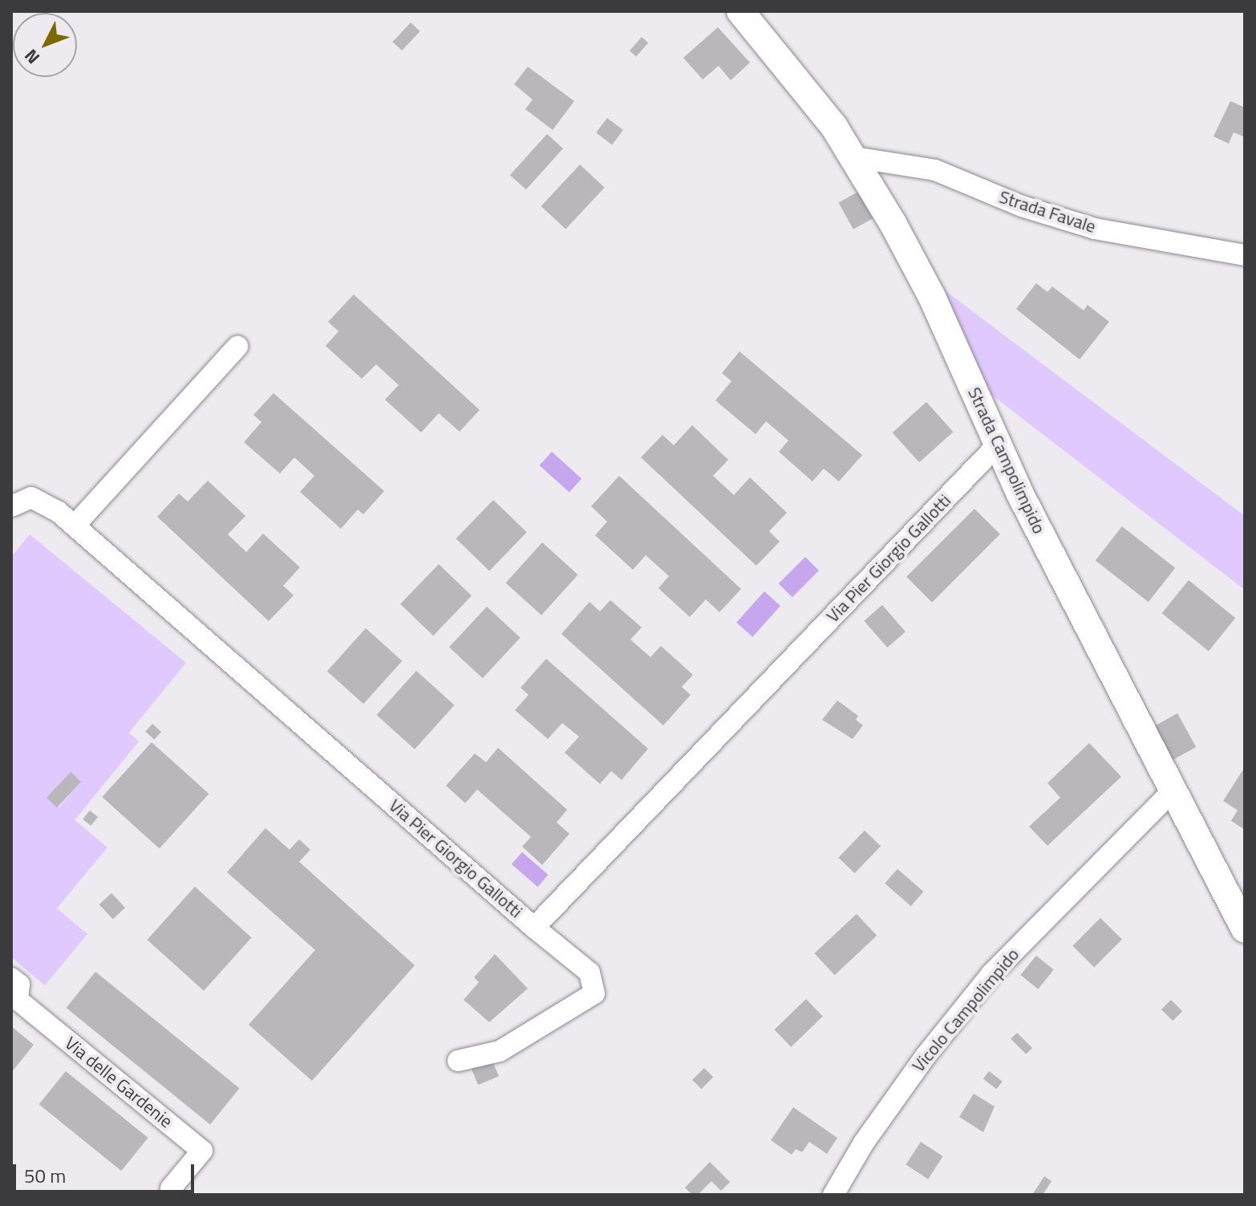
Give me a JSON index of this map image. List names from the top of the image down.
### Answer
{
  "streets": {
    "street": [
      "Strada Favale",
      "Strada Campolimpido",
      "Via Pier Giorgio Gallotti",
      "Vicolo Campolimpido",
      "Via delle Gardenie"
    ]
  },
  "crossings": [
    ["Strada Favale", "Strada Campolimpido"],
    ["Strada Campolimpido", "Via Pier Giorgio Gallotti"],
    ["Strada Campolimpido", "Vicolo Campolimpido"]
  ],
  "scale_bar": "50 m",
  "north": "bottom left"
}
